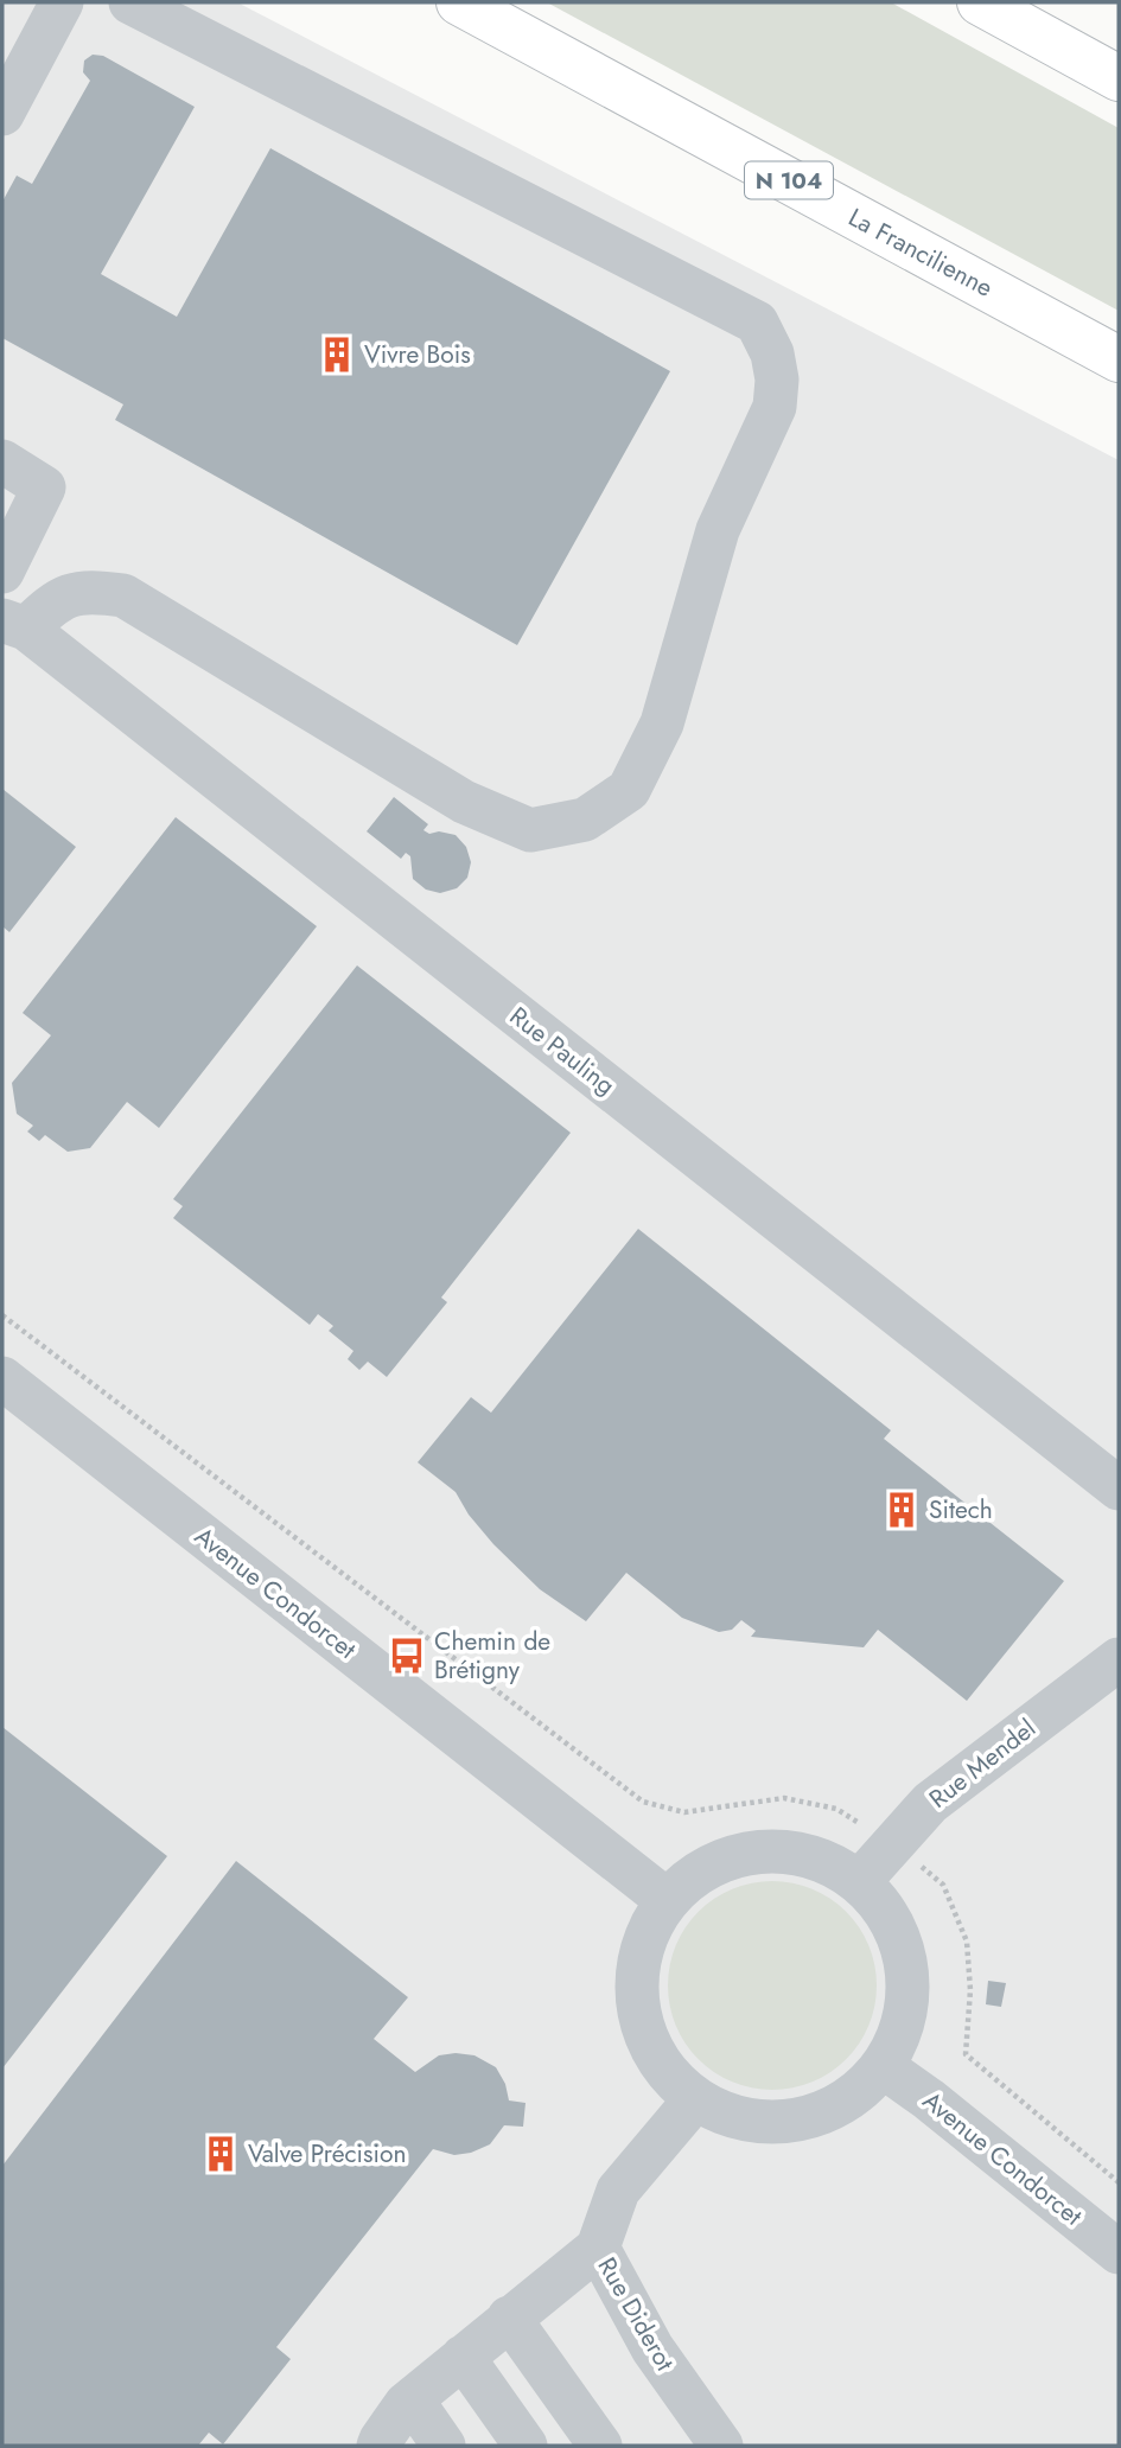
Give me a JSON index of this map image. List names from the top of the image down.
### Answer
{
  "streets": {
    "highway": ["N 104", "La Francilienne"],
    "street": [
      "Rue Pauling",
      "Avenue Condorcet",
      "Rue Mendel",
      "Rue Diderot"
    ]
  },
  "crossings": [
    ["Avenue Condorcet", "Rue Mendel"],
    ["Avenue Condorcet", "Rue Diderot"],
    ["Rue Mendel", "Rue Diderot"]
  ],
  "places": {
    "building": ["Vivre Bois", "Sitech", "Valve Précision"],
    "bus stop": ["Chemin de Brétigny"]
  }
}
